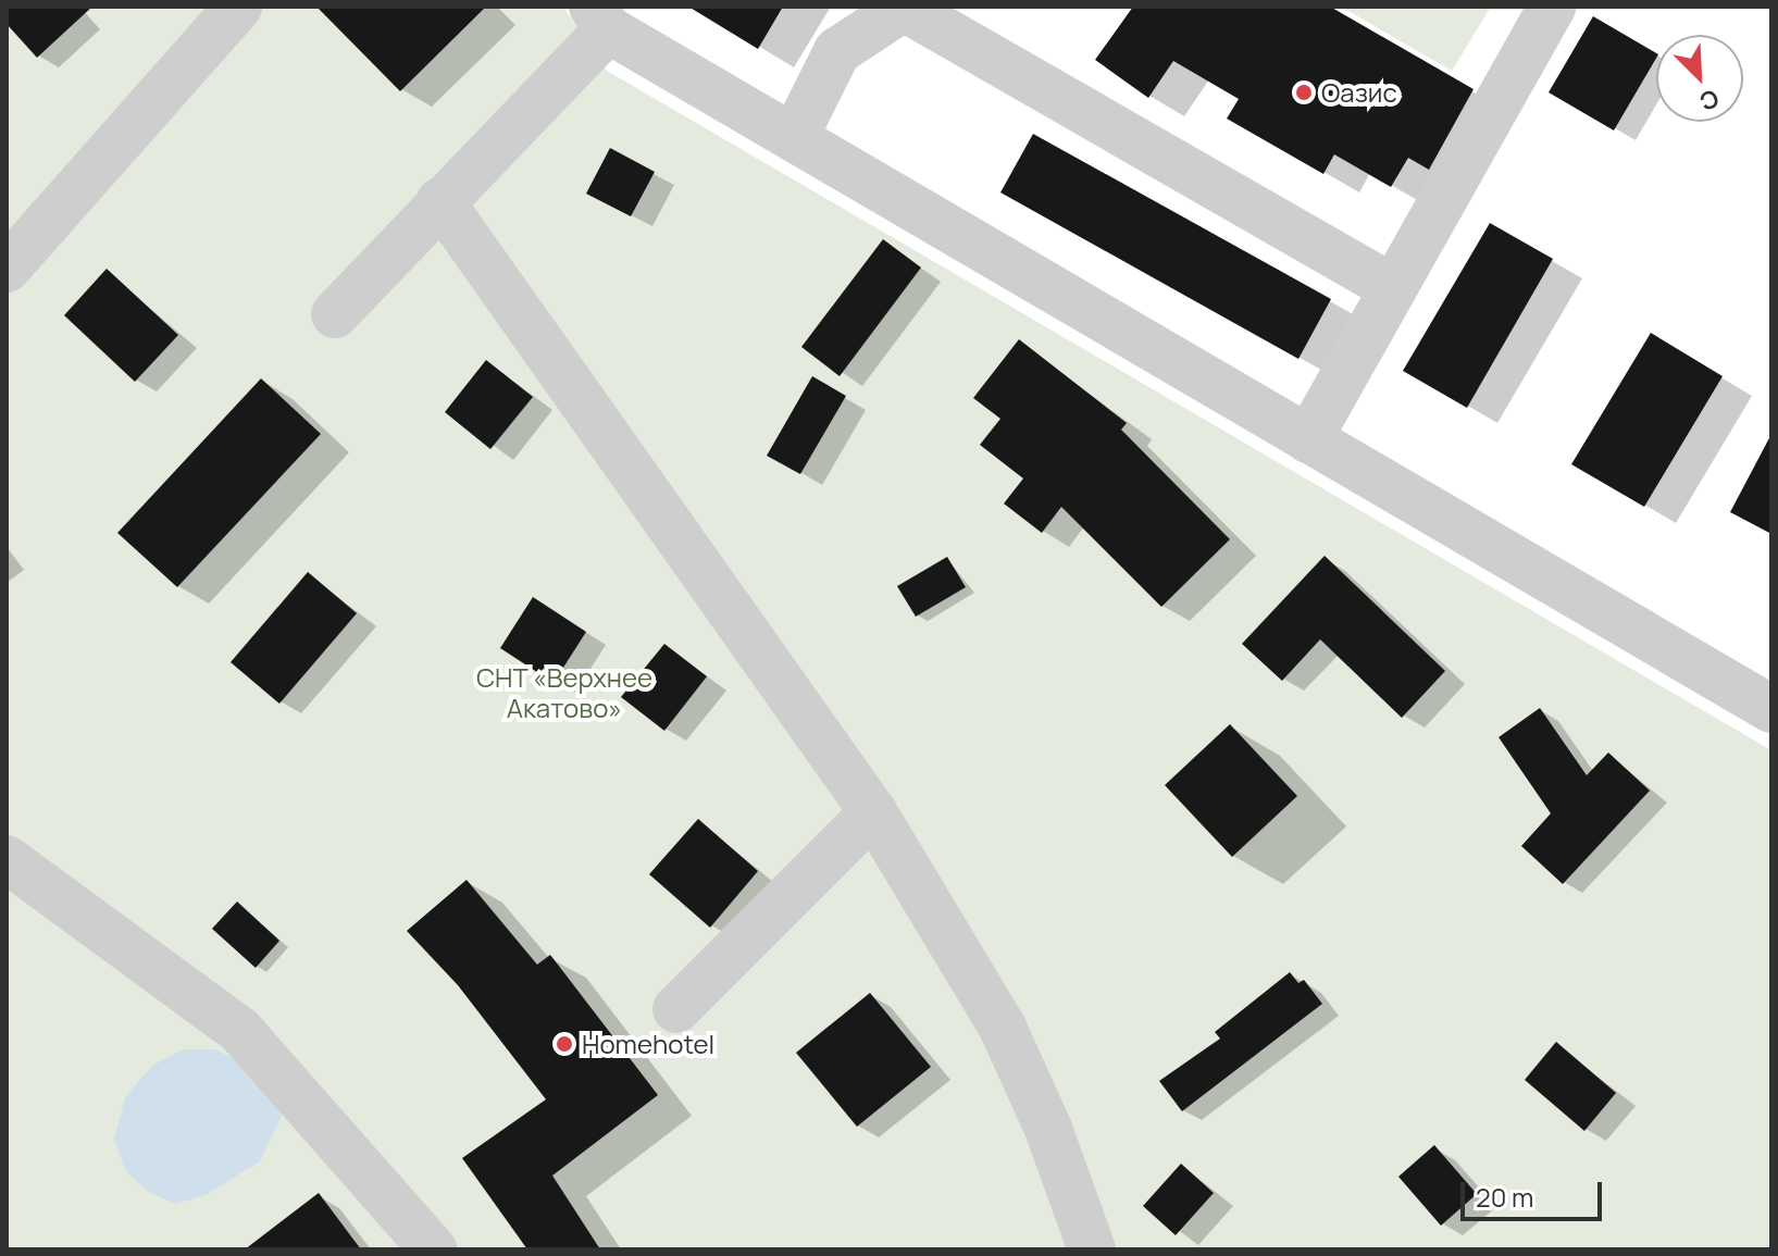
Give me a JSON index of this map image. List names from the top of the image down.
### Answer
{
  "parks": ["СНТ «Верхнее Акатово»"],
  "places": ["Оазис", "Homehotel"],
  "scale_bar": "20 m",
  "north": "bottom right"
}
